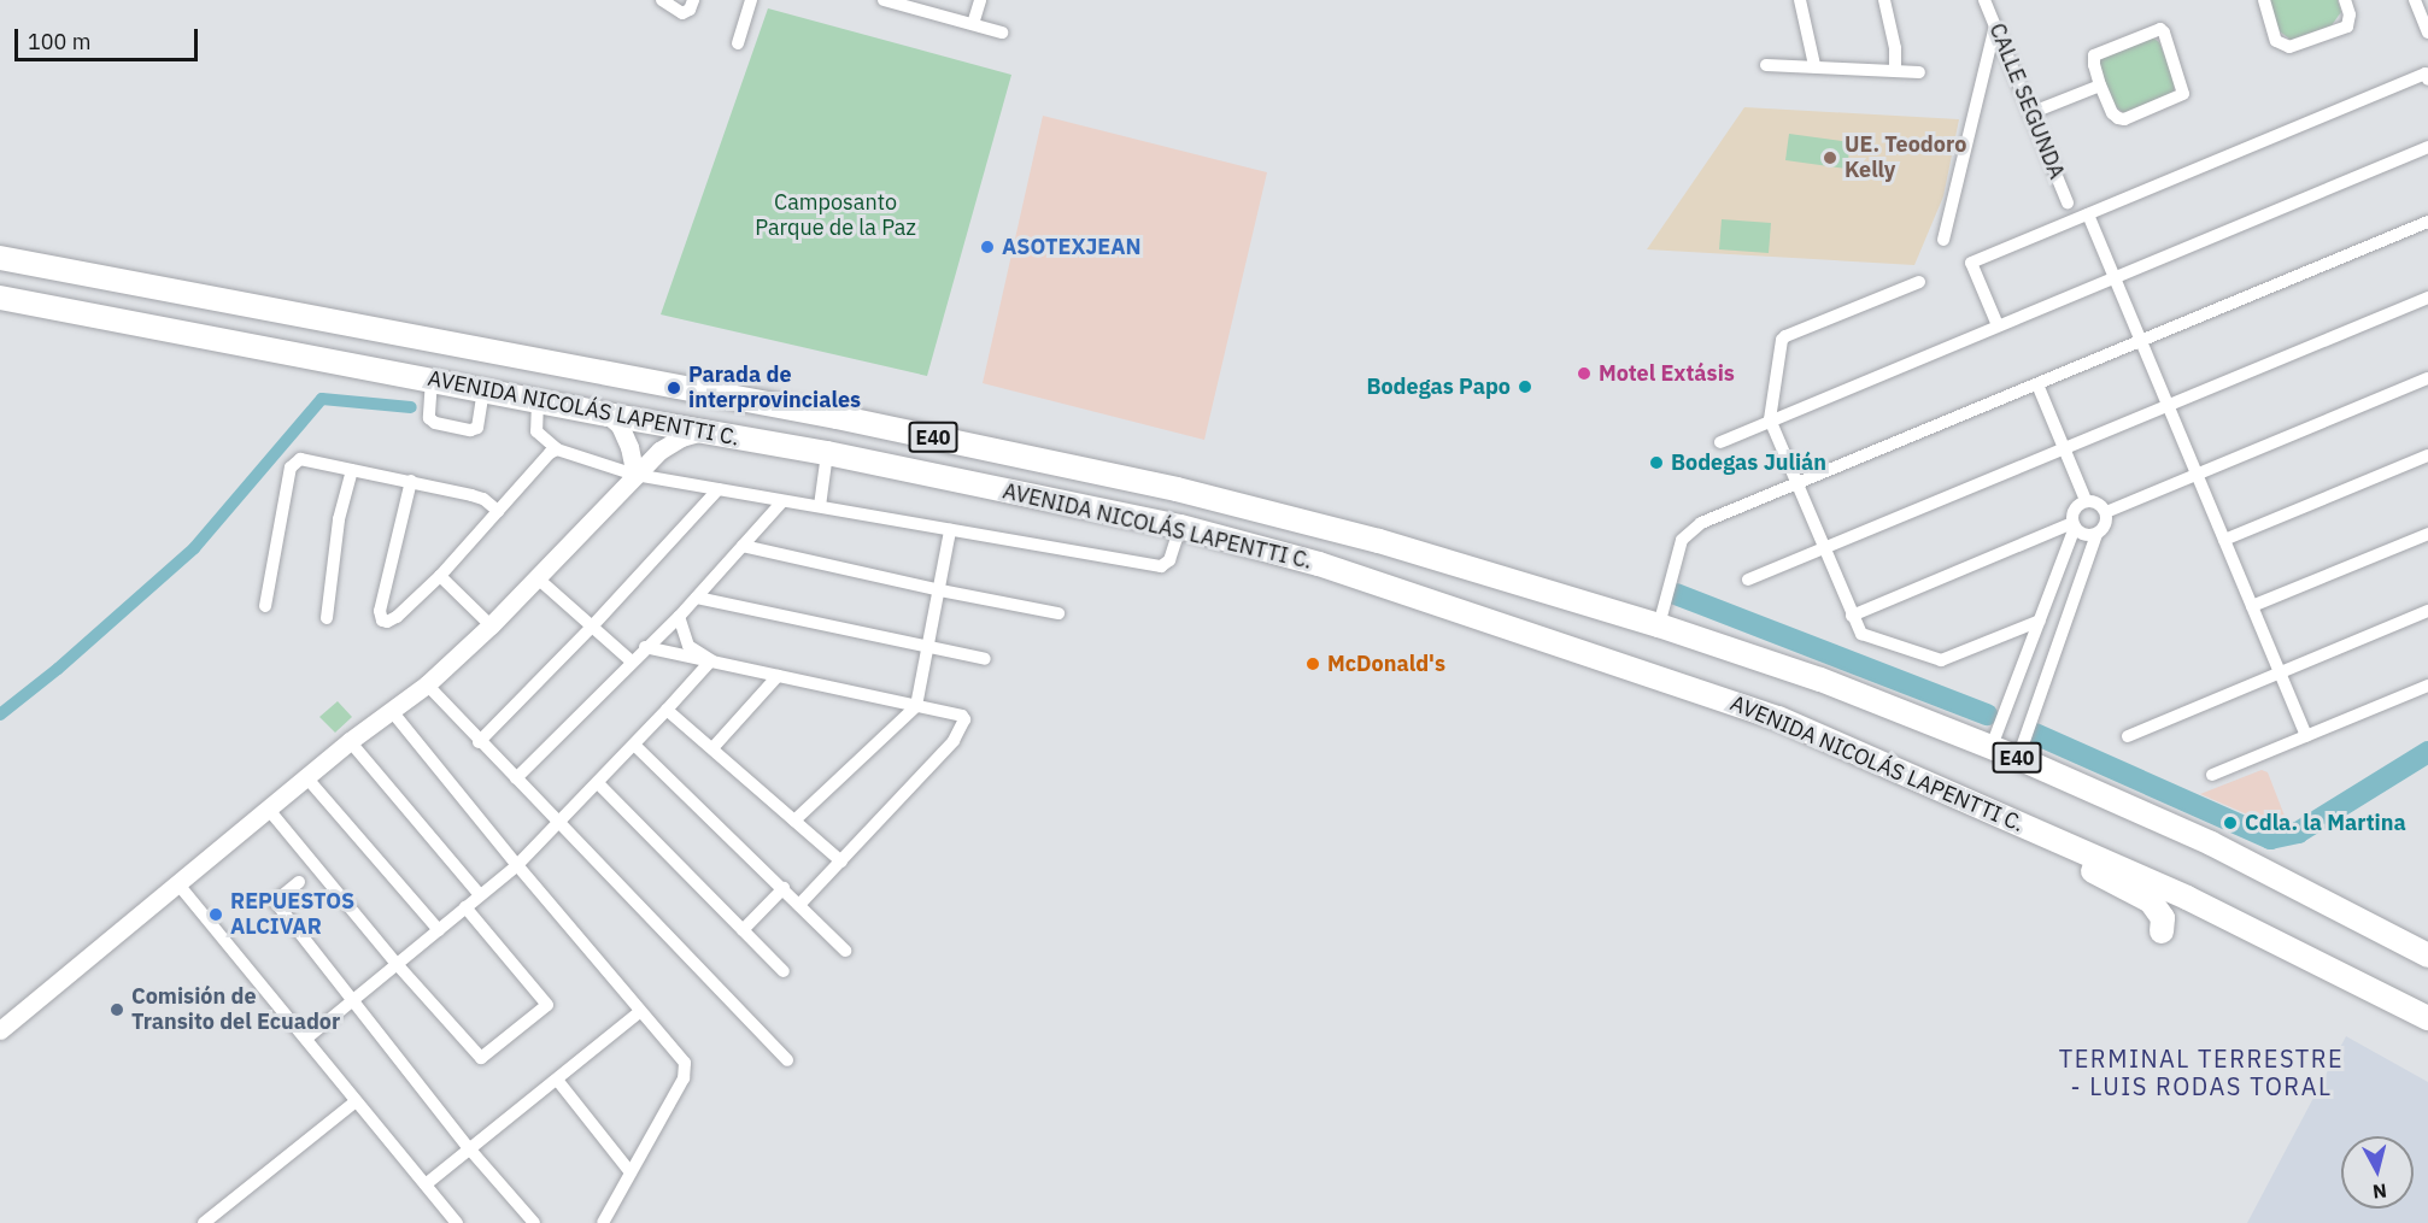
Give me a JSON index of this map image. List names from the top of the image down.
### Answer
{
  "streets": {
    "highway": ["AVENIDA NICOLÁS LAPENTTI C.", "E40"],
    "street": ["CALLE SEGUNDA"]
  },
  "districts": ["TERMINAL TERRESTRE - LUIS RODAS TORAL"],
  "parks": ["Camposanto Parque de la Paz"],
  "places": [
    "UE. Teodoro Kelly",
    "ASOTEXJEAN",
    "Motel Extásis",
    "Bodegas Papo",
    "Parada de interprovinciales",
    "Bodegas Julián",
    "McDonald's",
    "Cdla. la Martina",
    "REPUESTOS ALCIVAR",
    "Comisión de Transito del Ecuador"
  ],
  "scale_bar": "100 m",
  "north": "bottom"
}
